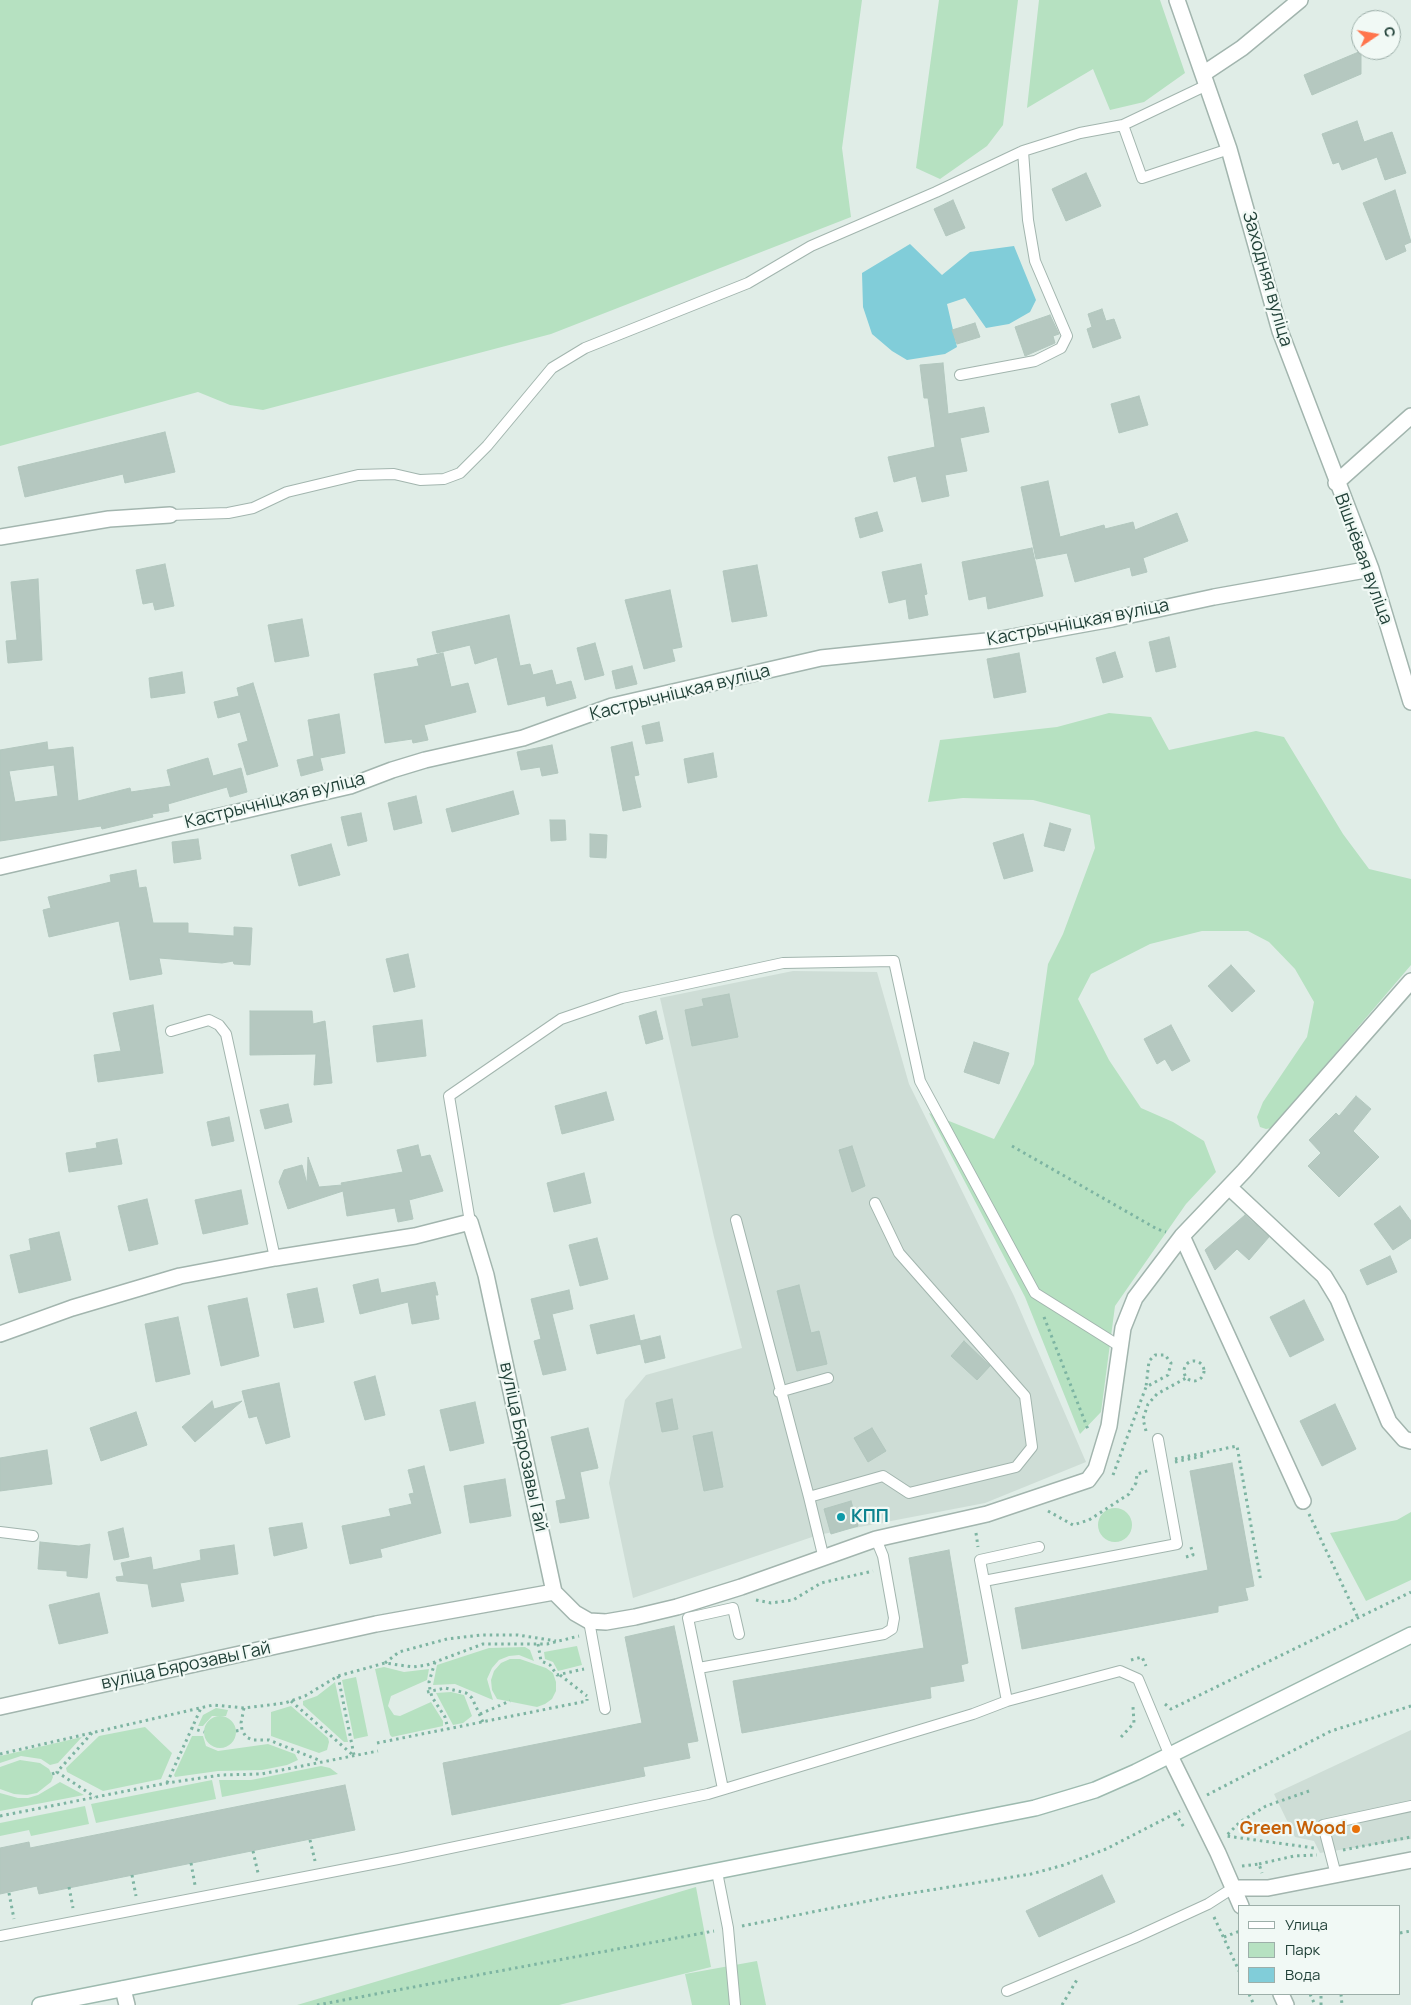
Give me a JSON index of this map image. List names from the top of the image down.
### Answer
{
  "streets": {
    "street": [
      "Заходняя вуліца",
      "Вішнёвая вуліца",
      "Кастрычніцкая вуліца",
      "вуліца Бярозавы Гай"
    ]
  },
  "crossings": [
    ["Заходняя вуліца", "Вішнёвая вуліца"],
    ["Вішнёвая вуліца", "Кастрычніцкая вуліца"]
  ],
  "places": ["КПП", "Green Wood"],
  "legend": ["Улица", "Парк", "Вода"],
  "north": "right"
}
